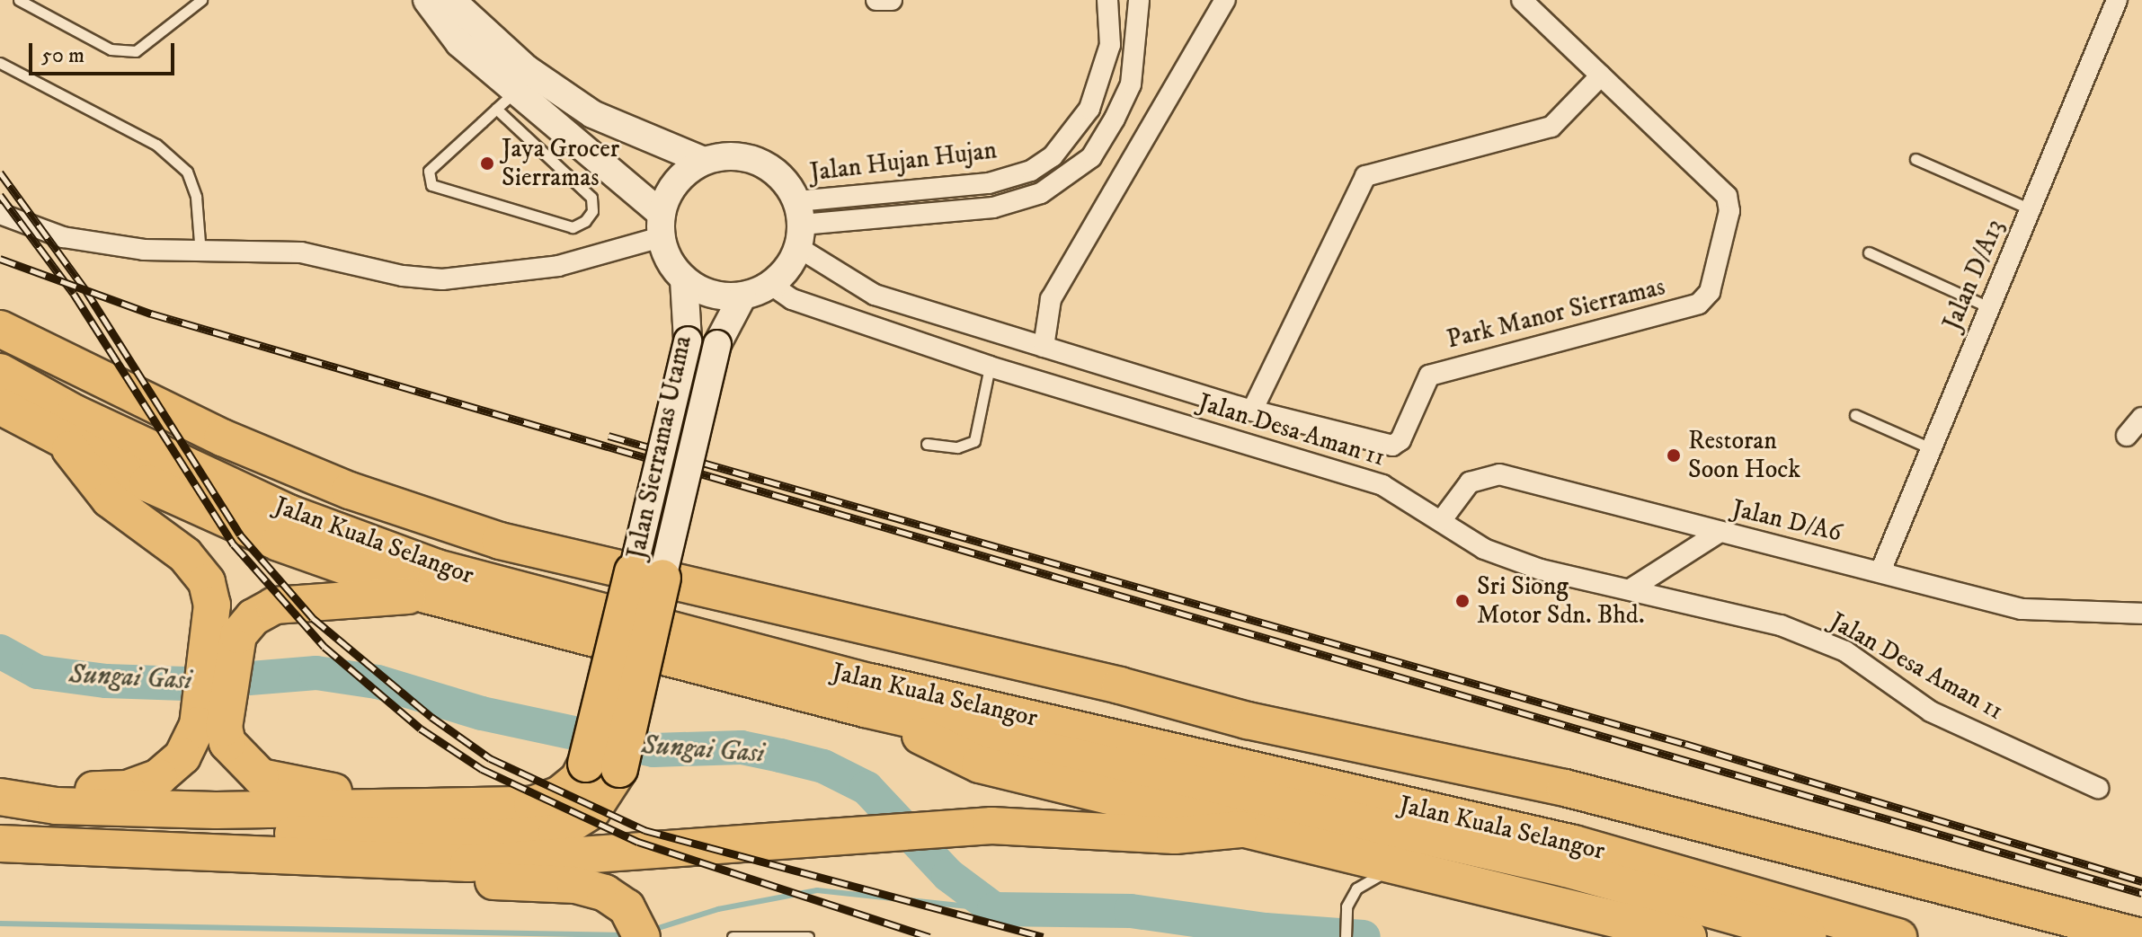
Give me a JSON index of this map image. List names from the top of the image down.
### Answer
{
  "streets": {
    "highway": ["Jalan Kuala Selangor"],
    "street": [
      "Jalan Hujan Hujan",
      "Jalan D/A13",
      "Park Manor Sierramas",
      "Jalan Desa Aman 11",
      "Jalan Sierramas Utama",
      "Jalan D/A6"
    ]
  },
  "crossings": [
    ["Jalan Hujan Hujan", "Park Manor Sierramas"],
    ["Jalan Hujan Hujan", "Jalan Desa Aman 11"],
    ["Jalan Hujan Hujan", "Jalan Sierramas Utama"],
    ["Jalan D/A13", "Jalan D/A6"],
    ["Park Manor Sierramas", "Jalan Desa Aman 11"],
    ["Park Manor Sierramas", "Jalan Sierramas Utama"],
    ["Jalan Desa Aman 11", "Jalan Sierramas Utama"],
    ["Jalan Desa Aman 11", "Jalan D/A6"]
  ],
  "water": ["Sungai Gasi"],
  "places": ["Jaya Grocer Sierramas", "Restoran Soon Hock", "Sri Siong Motor Sdn. Bhd."],
  "scale_bar": "50 m"
}
